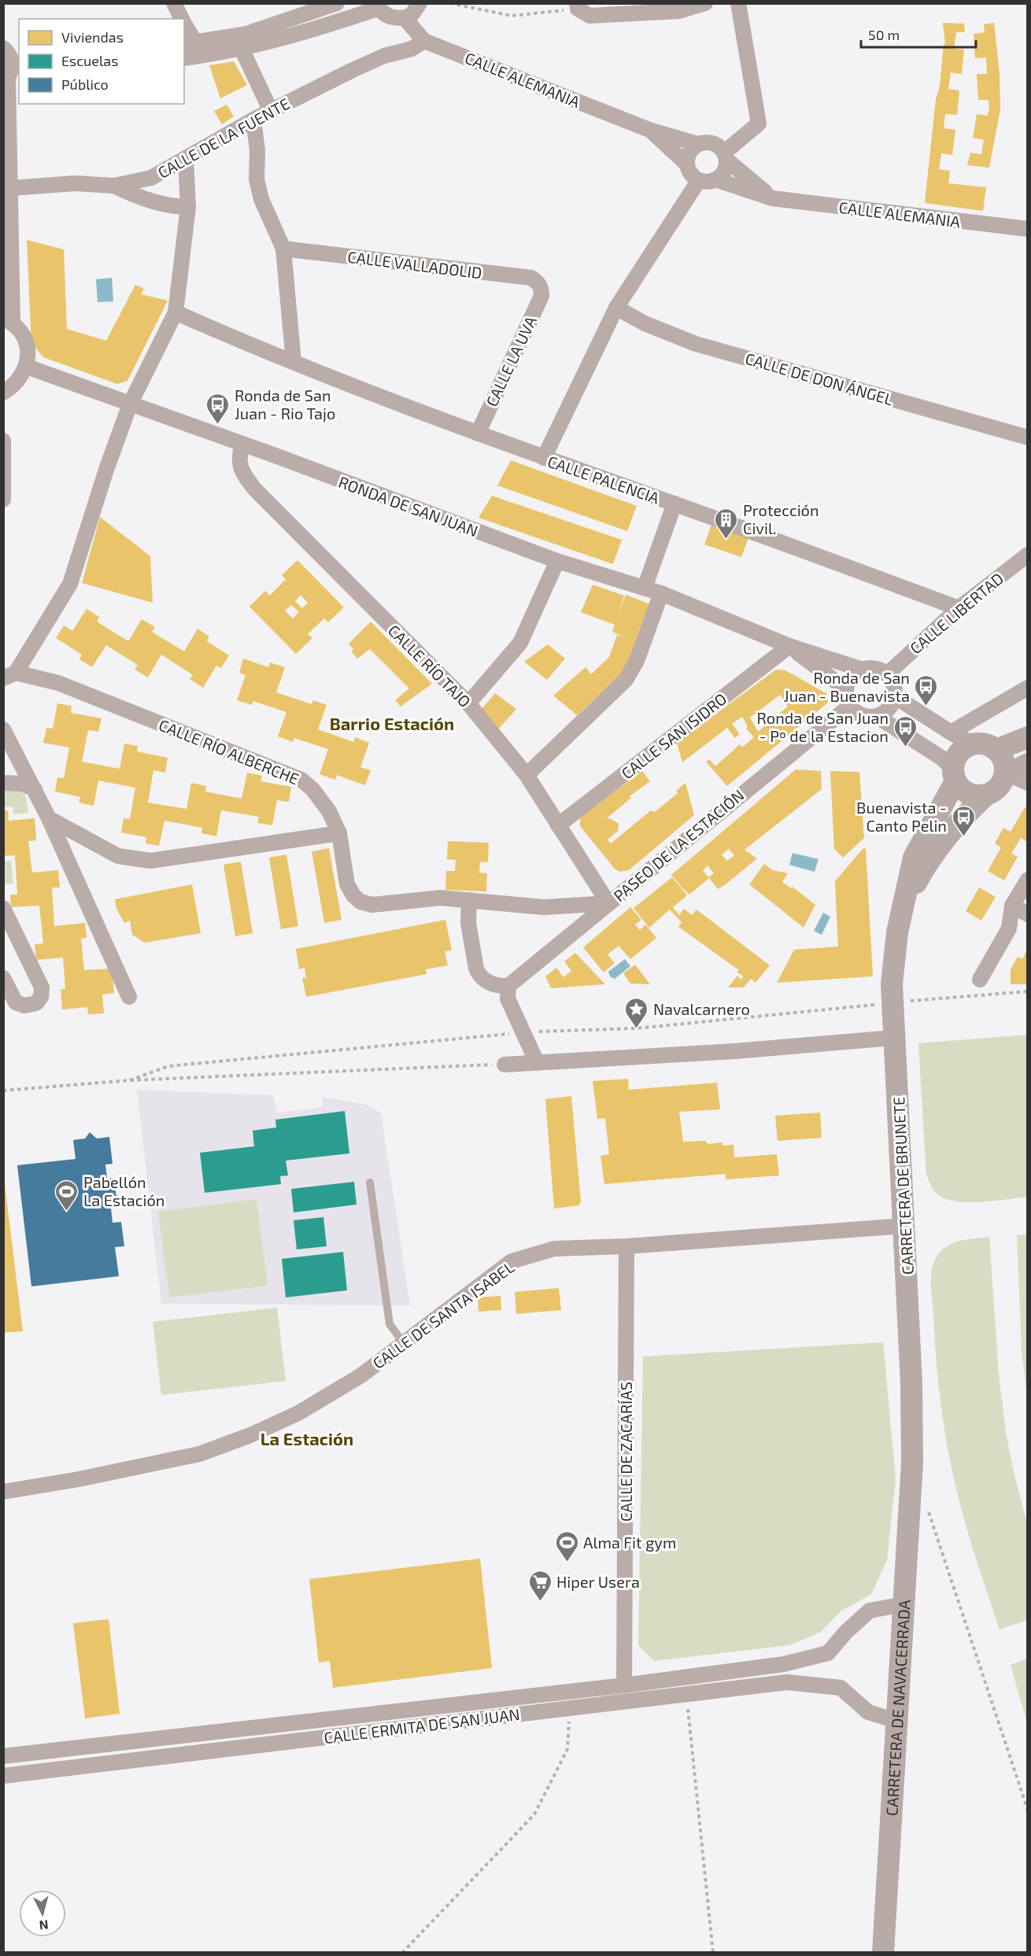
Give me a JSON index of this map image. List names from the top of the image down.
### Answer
{
  "streets": {
    "street": [
      "CALLE ALEMANIA",
      "CALLE DE LA FUENTE",
      "CALLE VALLADOLID",
      "CALLE LA UVA",
      "CALLE DE DON ÁNGEL",
      "CALLE PALENCIA",
      "RONDA DE SAN JUAN",
      "CALLE LIBERTAD",
      "CALLE RÍO TAJO",
      "CALLE SAN ISIDRO",
      "CALLE RÍO ALBERCHE",
      "PASEO DE LA ESTACIÓN",
      "CARRETERA DE BRUNETE",
      "CALLE DE SANTA ISABEL",
      "CALLE DE ZACARÍAS",
      "CARRETERA DE NAVACERRADA",
      "CALLE ERMITA DE SAN JUAN"
    ]
  },
  "crossings": [
    ["CALLE ALEMANIA", "CALLE DE LA FUENTE"],
    ["CALLE VALLADOLID", "CALLE LA UVA"],
    ["CALLE LA UVA", "CALLE PALENCIA"],
    ["CALLE PALENCIA", "CALLE LIBERTAD"],
    ["RONDA DE SAN JUAN", "CALLE LIBERTAD"],
    ["RONDA DE SAN JUAN", "CALLE RÍO TAJO"],
    ["RONDA DE SAN JUAN", "CALLE SAN ISIDRO"],
    ["RONDA DE SAN JUAN", "PASEO DE LA ESTACIÓN"],
    ["CALLE LIBERTAD", "PASEO DE LA ESTACIÓN"],
    ["CALLE RÍO TAJO", "CALLE SAN ISIDRO"],
    ["CALLE RÍO TAJO", "CALLE RÍO ALBERCHE"],
    ["CALLE RÍO TAJO", "PASEO DE LA ESTACIÓN"],
    ["CALLE RÍO ALBERCHE", "PASEO DE LA ESTACIÓN"],
    ["CARRETERA DE BRUNETE", "CALLE DE SANTA ISABEL"],
    ["CARRETERA DE BRUNETE", "CARRETERA DE NAVACERRADA"],
    ["CALLE DE SANTA ISABEL", "CALLE DE ZACARÍAS"],
    ["CALLE DE ZACARÍAS", "CALLE ERMITA DE SAN JUAN"],
    ["CARRETERA DE NAVACERRADA", "CALLE ERMITA DE SAN JUAN"]
  ],
  "districts": ["Barrio Estación", "La Estación"],
  "places": {
    "bus stop": [
      "Ronda de San Juan - Rio Tajo",
      "Ronda de San Juan - Buenavista",
      "Ronda de San Juan - Pº de la Estacion",
      "Buenavista - Canto Pelin"
    ],
    "building": ["Protección Civil."],
    "place": ["Navalcarnero"],
    "sports": ["Pabellón La Estación", "Alma Fit gym"],
    "supermarket": ["Hiper Usera"]
  },
  "legend": ["Viviendas", "Escuelas", "Público"],
  "scale_bar": "50 m",
  "north": "bottom"
}
